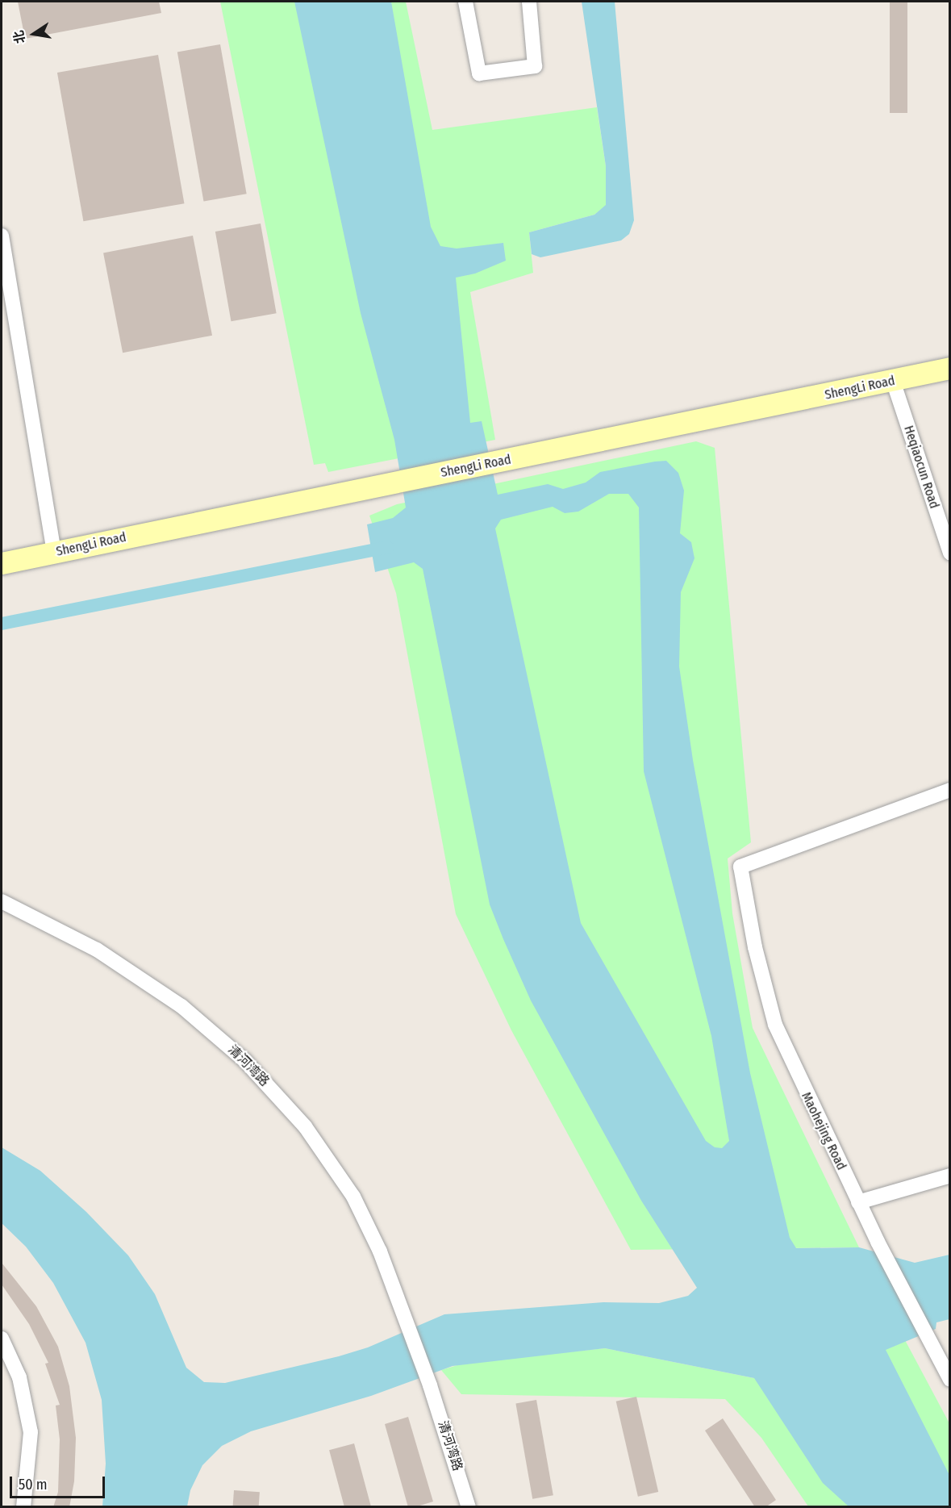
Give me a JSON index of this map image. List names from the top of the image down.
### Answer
{
  "streets": {
    "main road": ["ShengLi Road"],
    "street": ["Heqiaocun Road", "清河湾路", "Maohejing Road"]
  },
  "crossings": [
    ["ShengLi Road", "Heqiaocun Road"]
  ],
  "scale_bar": "50 m",
  "north": "left"
}
